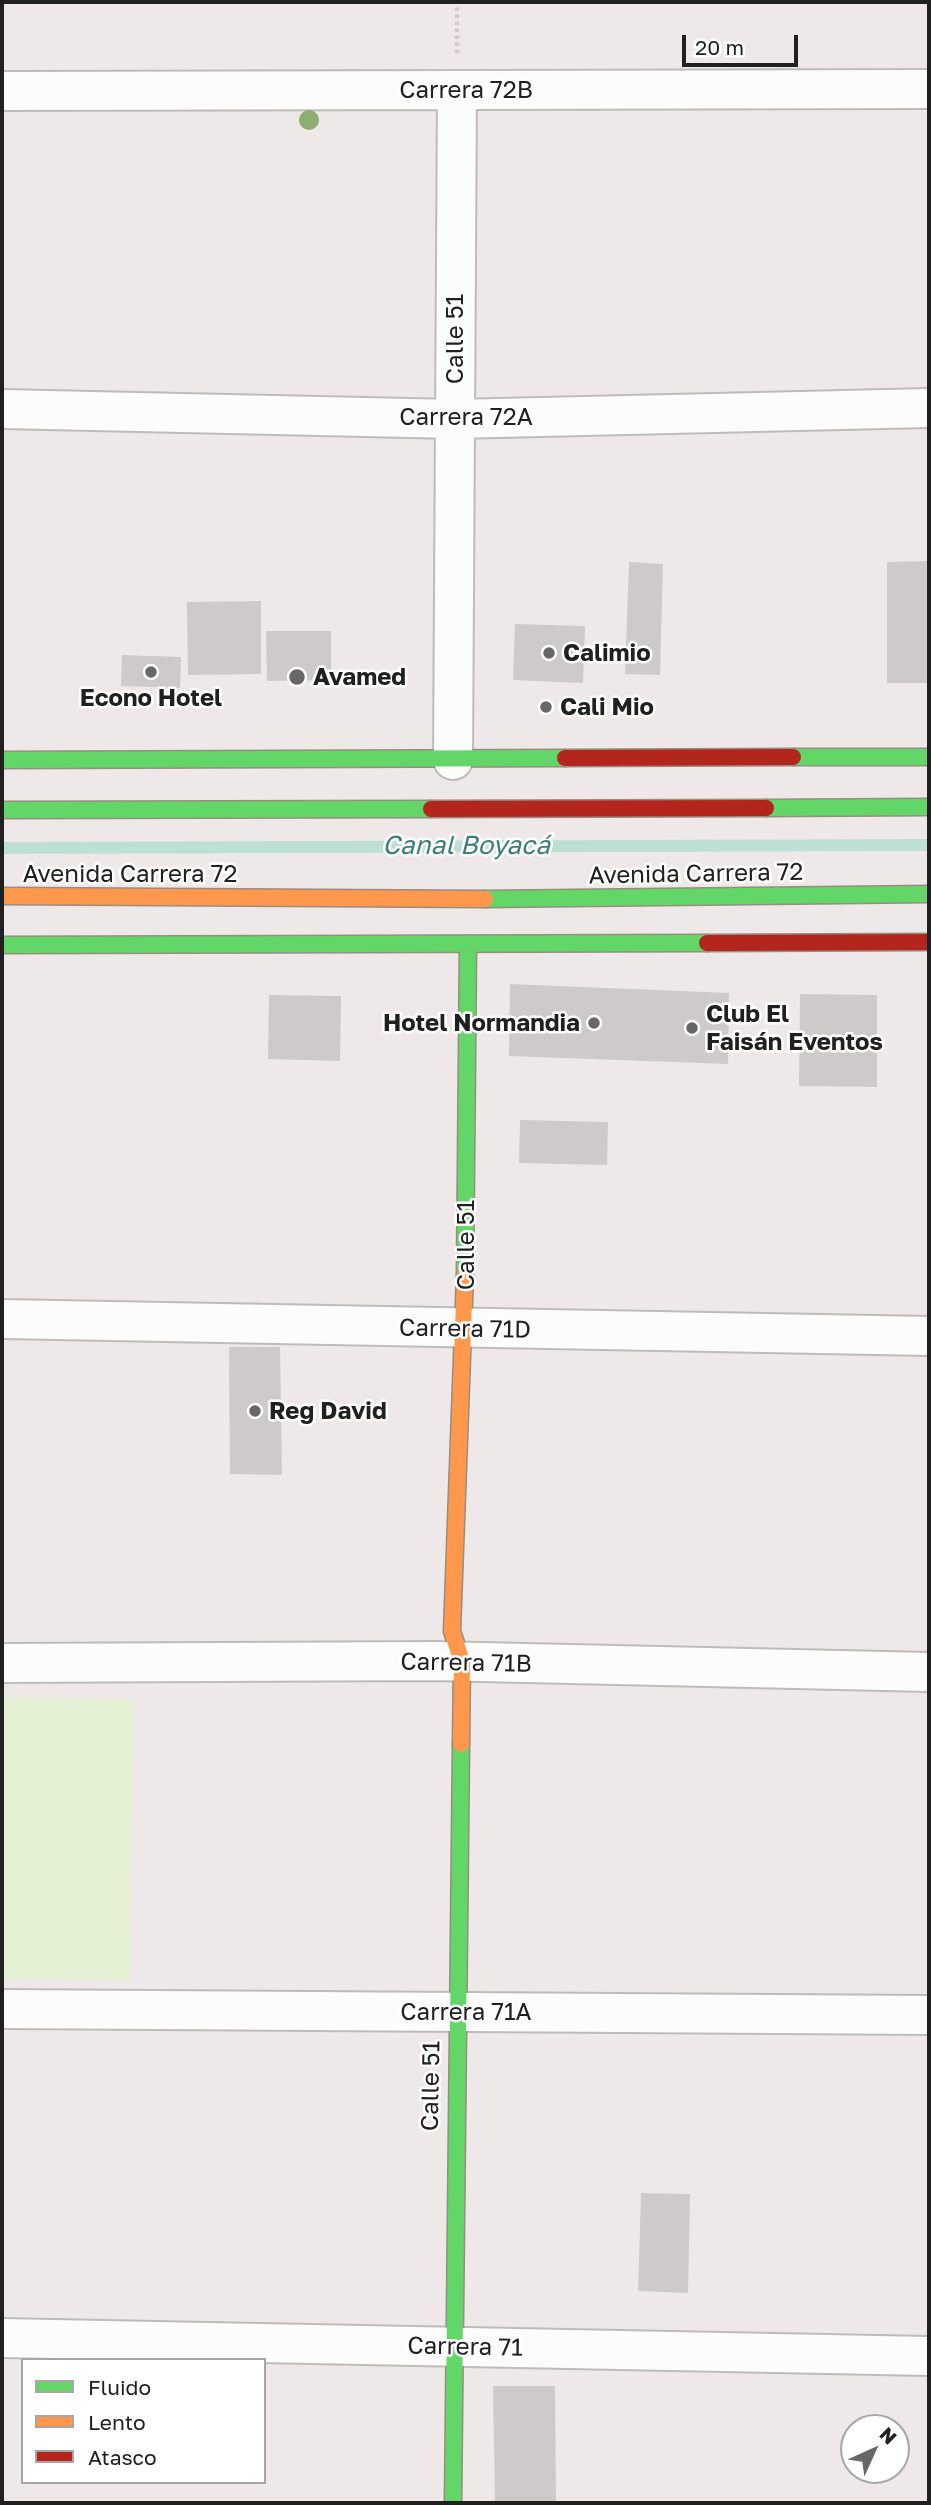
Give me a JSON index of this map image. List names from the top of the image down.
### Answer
{
  "streets": {
    "main road": ["Calle 51", "Avenida Carrera 72"],
    "street": [
      "Carrera 72B",
      "Carrera 72A",
      "Carrera 71D",
      "Carrera 71B",
      "Carrera 71A",
      "Carrera 71"
    ]
  },
  "crossings": [
    ["Carrera 72B", "Calle 51"],
    ["Calle 51", "Carrera 72A"],
    ["Calle 51", "Carrera 71D"],
    ["Calle 51", "Carrera 71B"],
    ["Calle 51", "Carrera 71A"],
    ["Calle 51", "Carrera 71"]
  ],
  "water": ["Canal Boyacá"],
  "places": [
    "Calimio",
    "Econo Hotel",
    "Avamed",
    "Cali Mio",
    "Hotel Normandia",
    "Club El Faisán Eventos",
    "Reg David"
  ],
  "legend": ["Fluido", "Lento", "Atasco"],
  "scale_bar": "20 m",
  "north": "top right"
}
